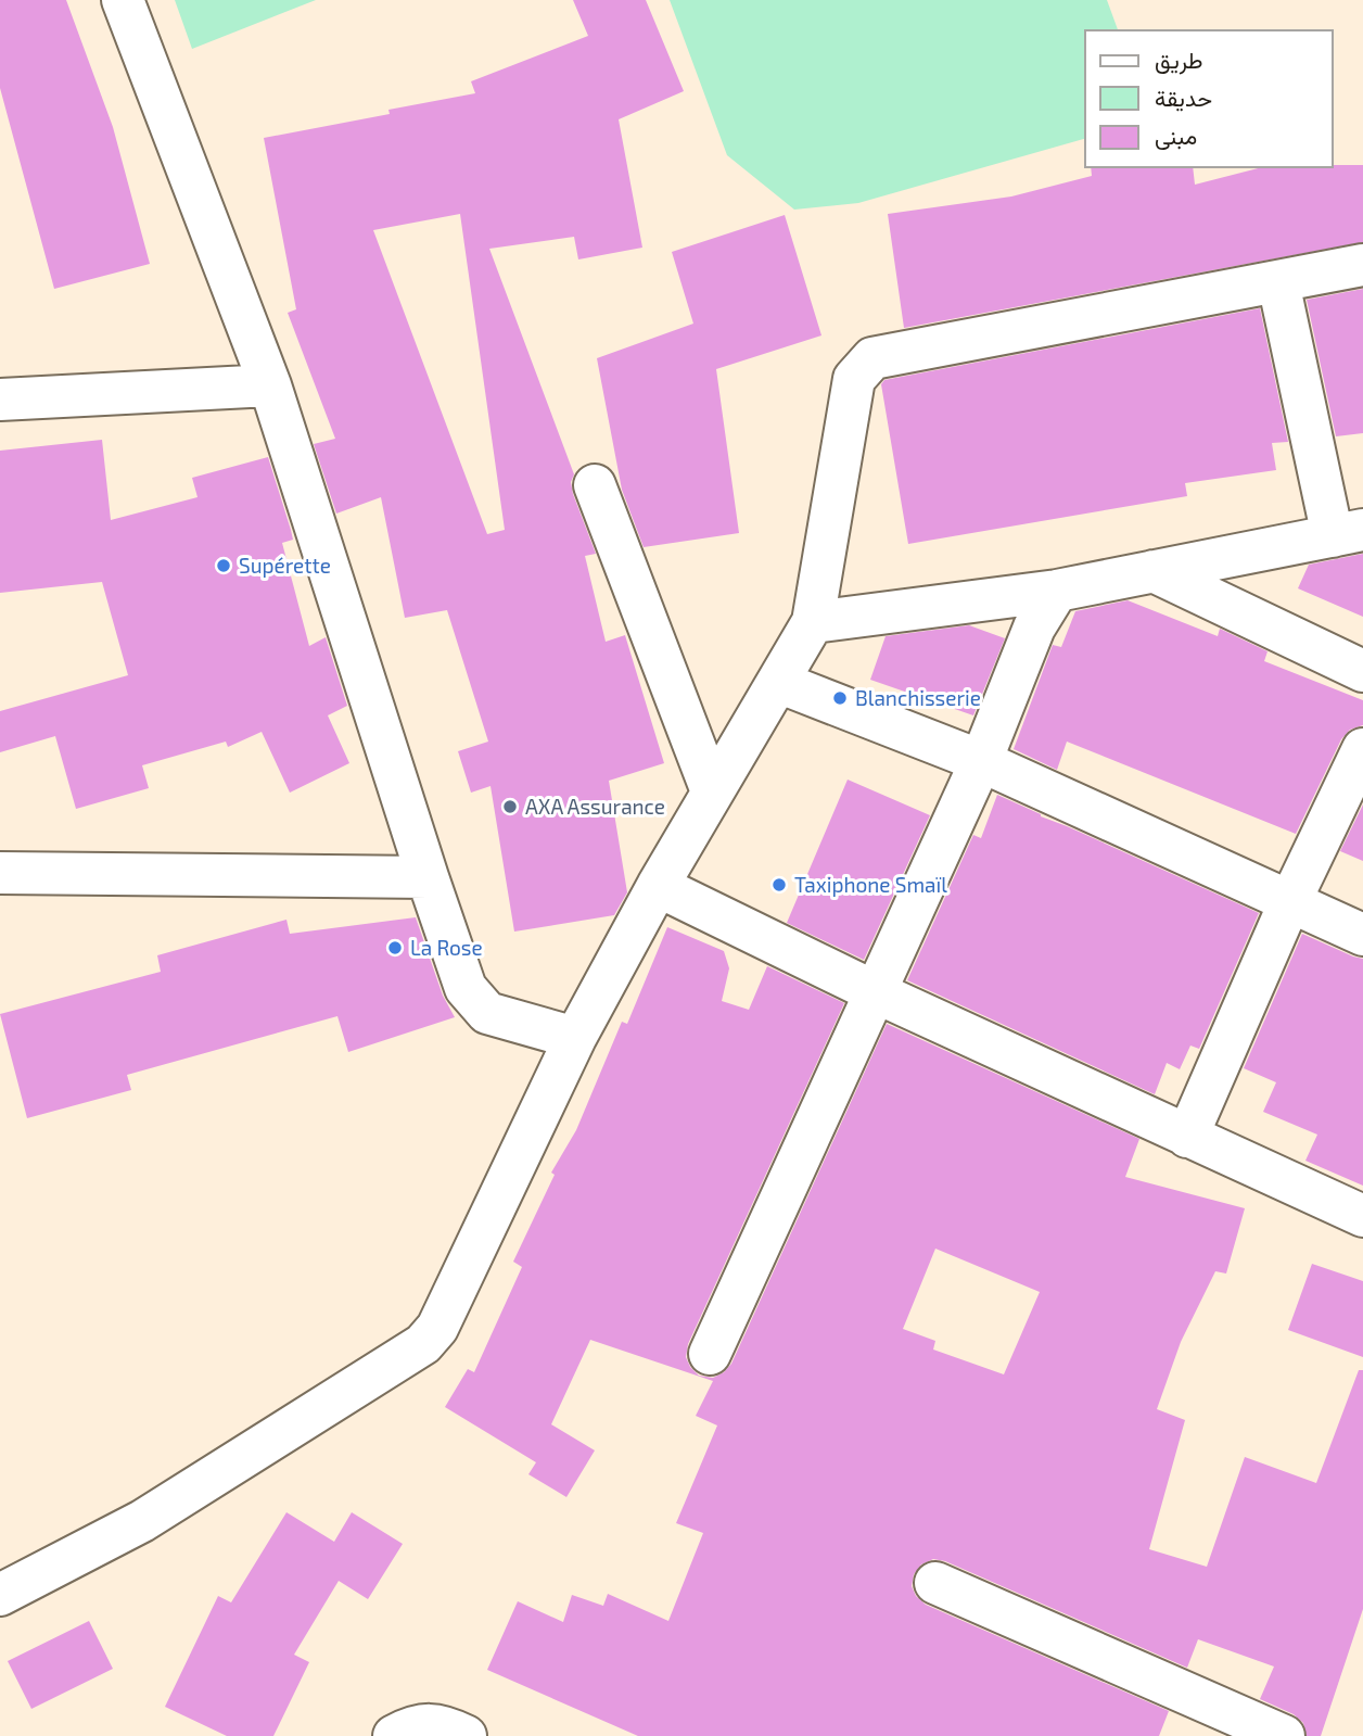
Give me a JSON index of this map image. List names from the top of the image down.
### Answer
{
  "places": [
    "Supérette",
    "Blanchisserie",
    "AXA Assurance",
    "Taxiphone Smaïl",
    "La Rose"
  ],
  "legend": ["طريق", "حديقة", "مبنى"]
}
